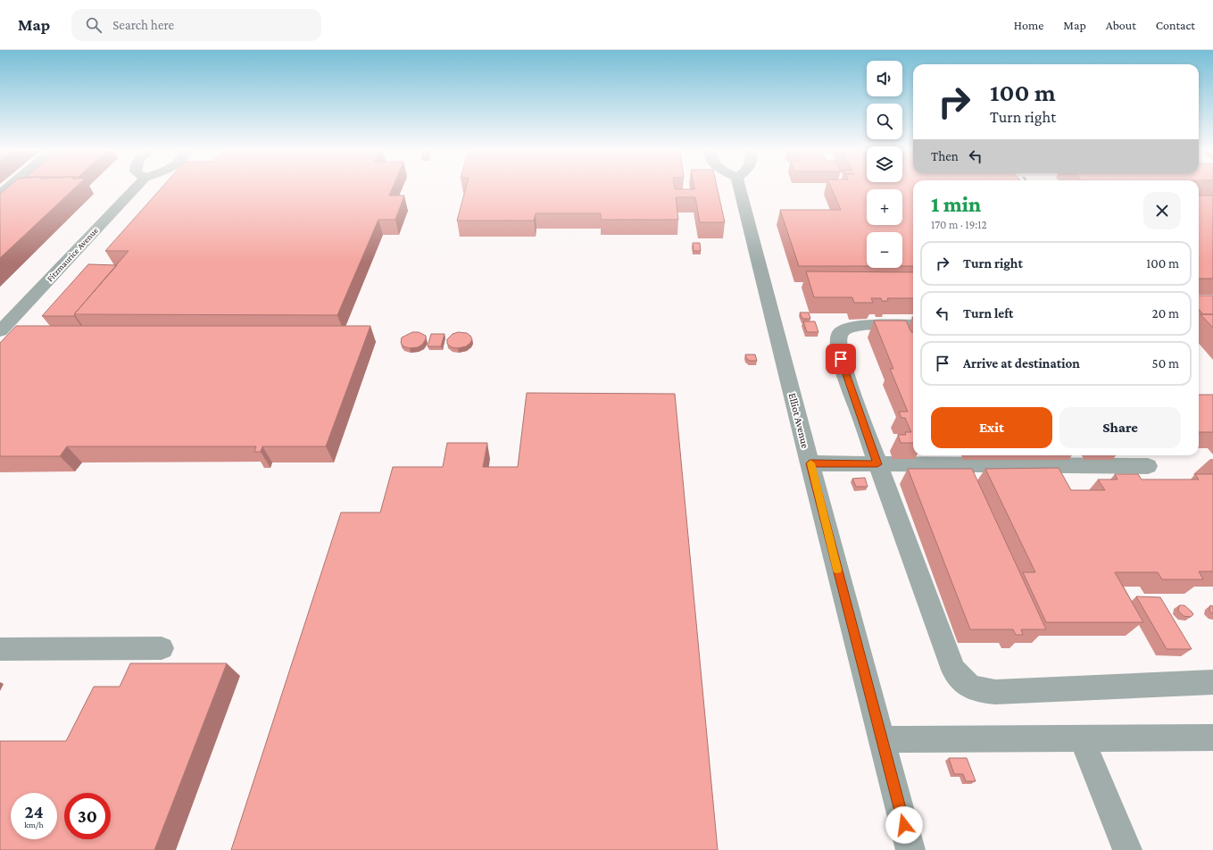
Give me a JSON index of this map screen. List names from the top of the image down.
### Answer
{
  "streets": {
    "street": ["Fitzmaurice Avenue", "Elliot Avenue"]
  },
  "page": {
    "header": "Map",
    "search": "Search here",
    "nav": [
      "Home",
      "Map",
      "About",
      "Contact"
    ],
    "map_buttons": ["+", "−"],
    "turn": ["100 m", "Turn right"],
    "then": "Then",
    "heading": ["1 min", "170 m · 19:12"],
    "list": [
      {
        "name": "Turn right",
        "value": "100 m"
      },
      {
        "name": "Turn left",
        "value": "20 m"
      },
      {
        "name": "Arrive at destination",
        "value": "50 m"
      }
    ],
    "buttons": ["Exit", "Share"],
    "speed": "24 km/h",
    "limit": "30"
  }
}
